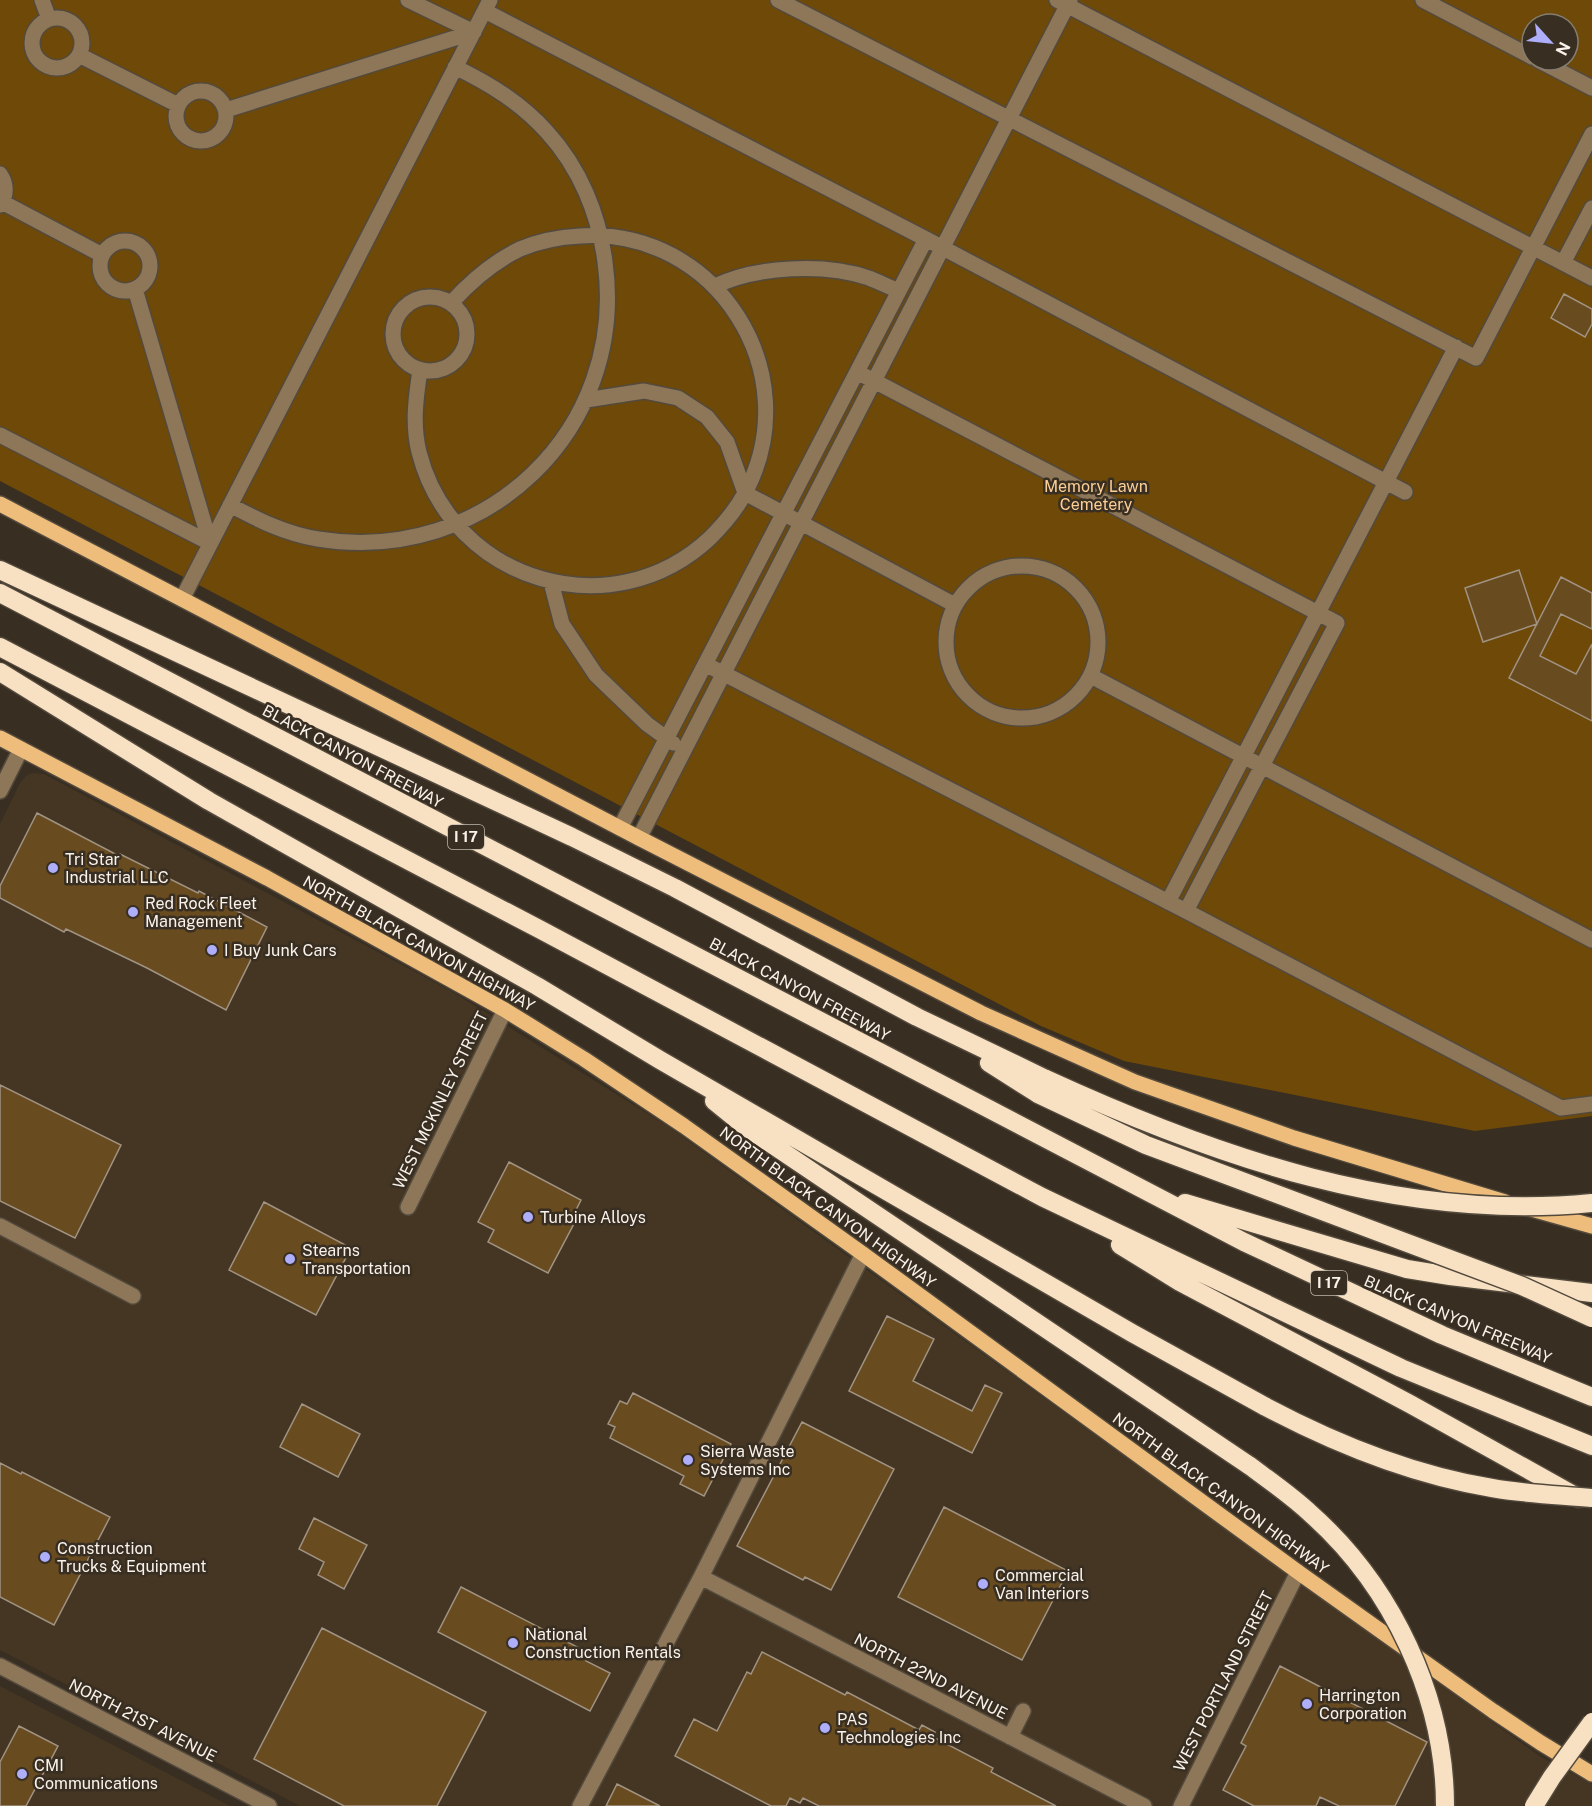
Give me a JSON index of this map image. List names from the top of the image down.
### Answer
{
  "streets": {
    "highway": ["BLACK CANYON FREEWAY", "I 17"],
    "main road": ["NORTH BLACK CANYON HIGHWAY"],
    "street": [
      "WEST MCKINLEY STREET",
      "NORTH 22ND AVENUE",
      "WEST PORTLAND STREET",
      "NORTH 21ST AVENUE"
    ]
  },
  "crossings": [
    ["NORTH BLACK CANYON HIGHWAY", "WEST MCKINLEY STREET"],
    ["NORTH BLACK CANYON HIGHWAY", "WEST PORTLAND STREET"]
  ],
  "parks": ["Memory Lawn Cemetery"],
  "places": [
    "Tri Star Industrial LLC",
    "Red Rock Fleet Management",
    "I Buy Junk Cars",
    "Turbine Alloys",
    "Stearns Transportation",
    "Sierra Waste Systems Inc",
    "Construction Trucks & Equipment",
    "Commercial Van Interiors",
    "National Construction Rentals",
    "Harrington Corporation",
    "PAS Technologies Inc",
    "CMI Communications"
  ],
  "north": "bottom right"
}
